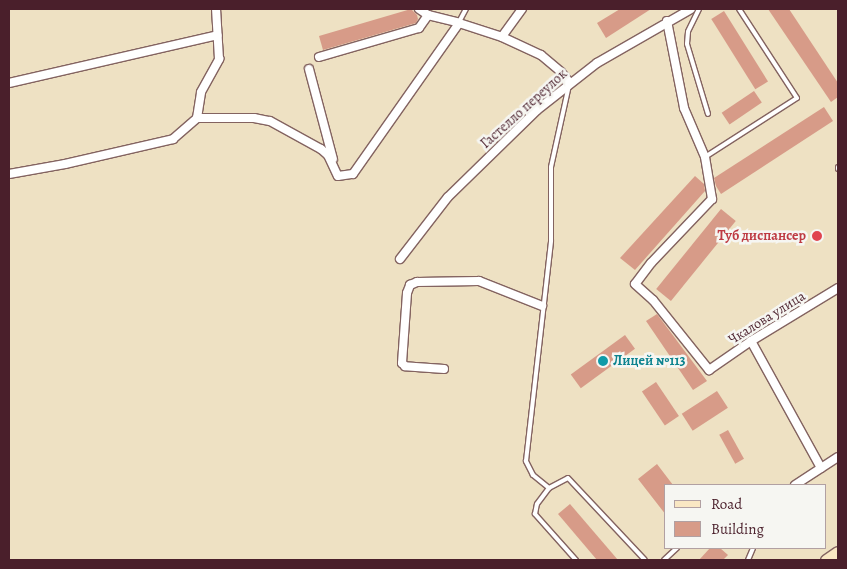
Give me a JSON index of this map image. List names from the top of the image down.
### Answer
{
  "streets": {
    "street": ["Гастелло переулок", "Чкалова улица"]
  },
  "places": ["Туб диспансер", "Лицей №113"],
  "legend": ["Road", "Building"]
}
